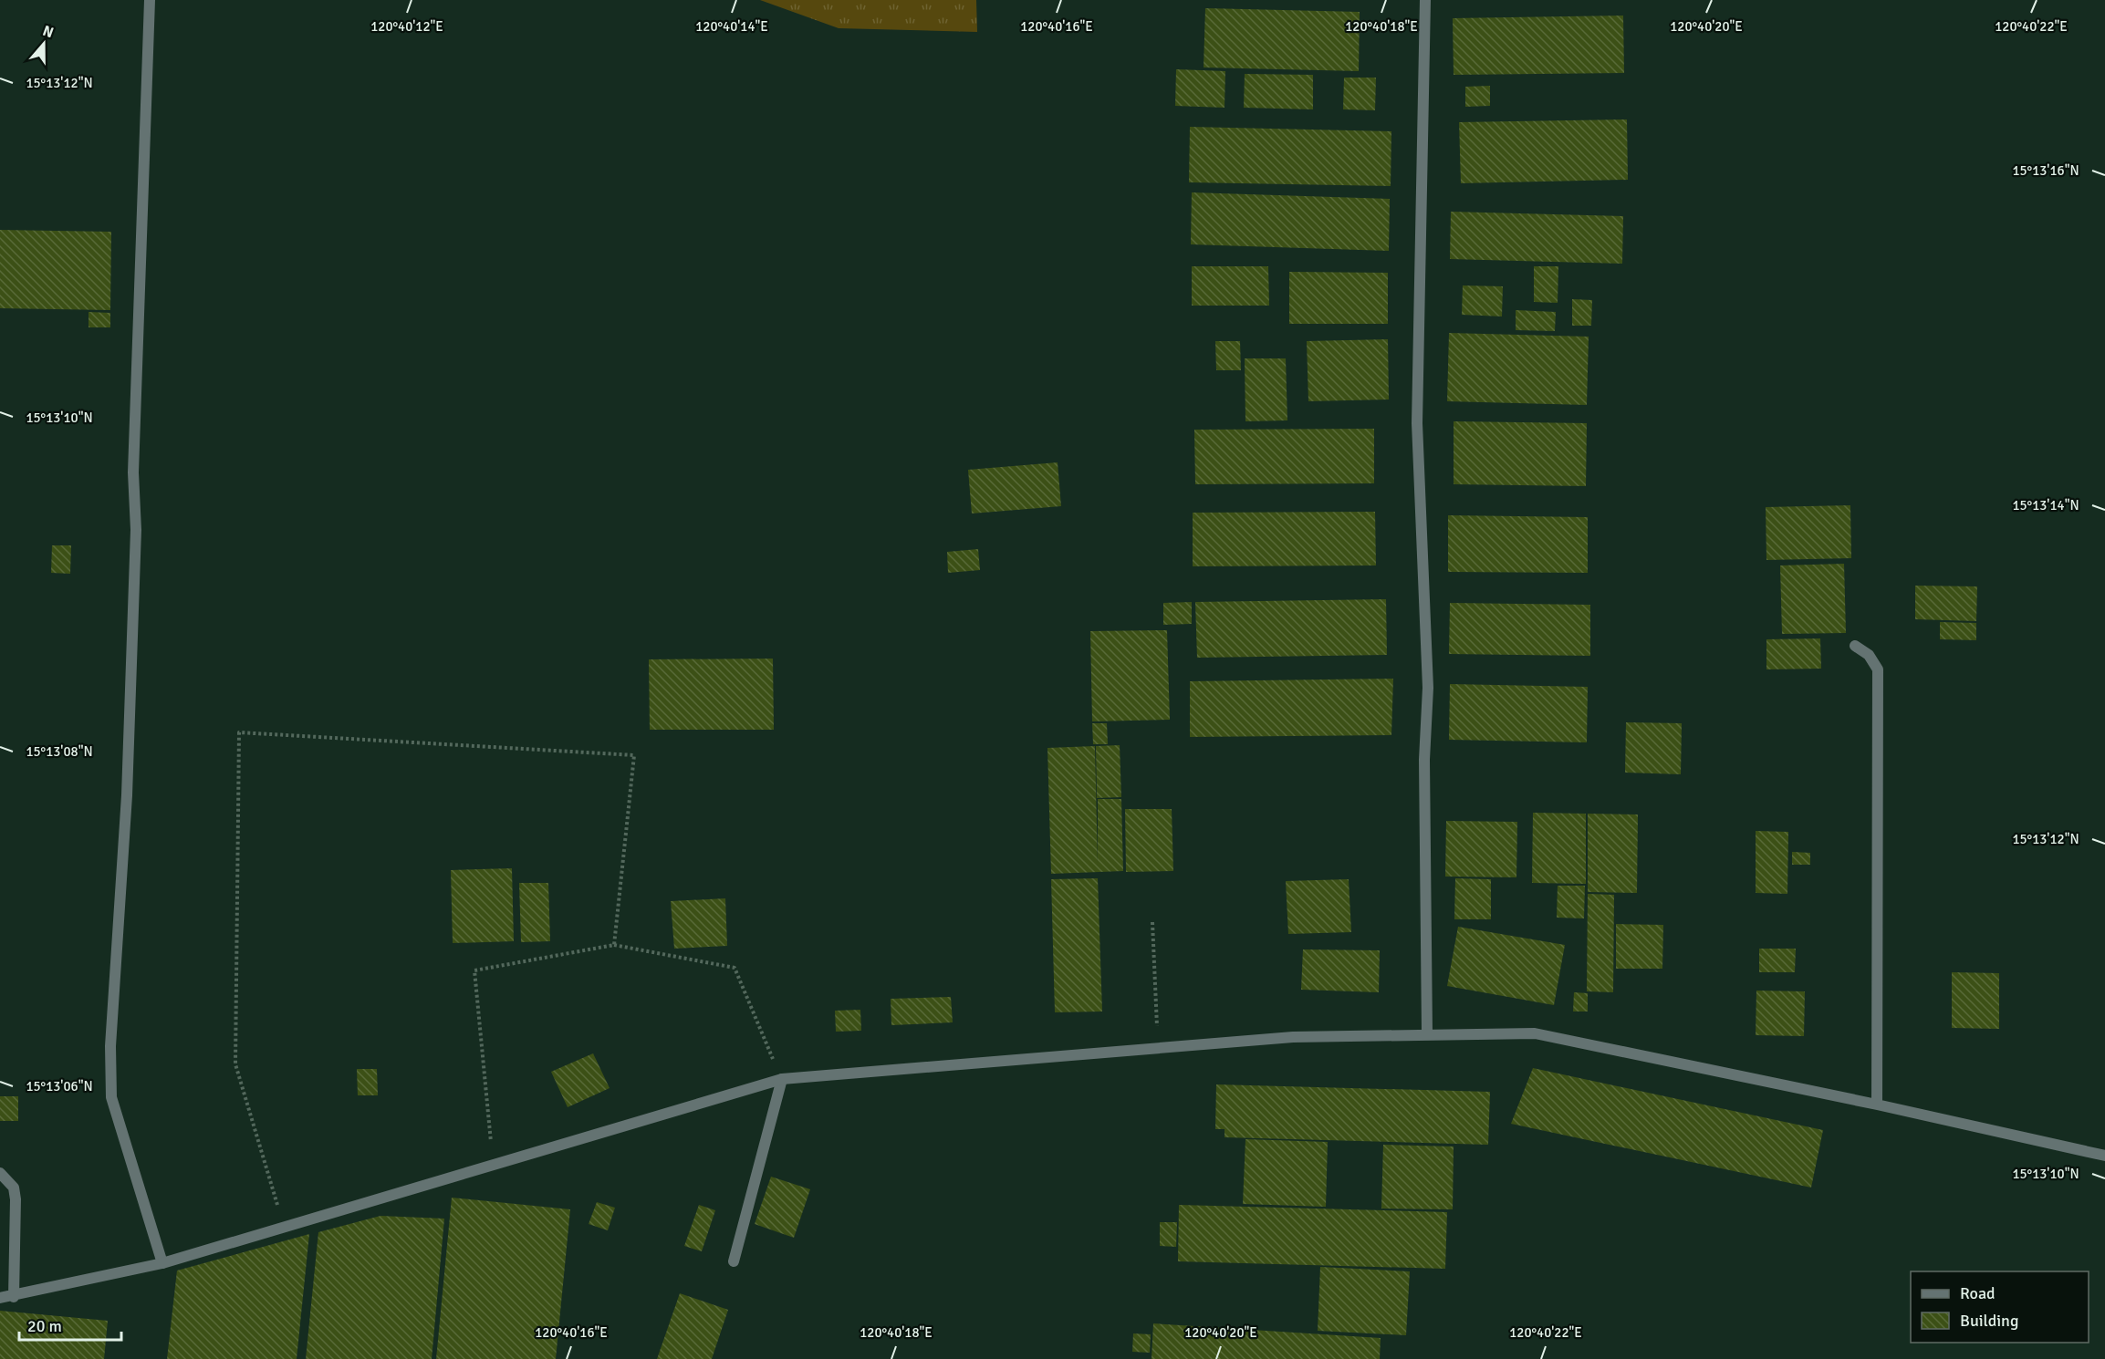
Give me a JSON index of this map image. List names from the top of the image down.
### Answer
{
  "legend": ["Road", "Building"],
  "scale_bar": "20 m",
  "north": "top",
  "coordinates": [
    "120°40'12\"E",
    "120°40'14\"E",
    "120°40'16\"E",
    "120°40'18\"E",
    "120°40'20\"E",
    "120°40'22\"E",
    "15°13'12\"N",
    "15°13'16\"N",
    "15°13'10\"N",
    "15°13'14\"N",
    "15°13'08\"N",
    "15°13'06\"N"
  ]
}
